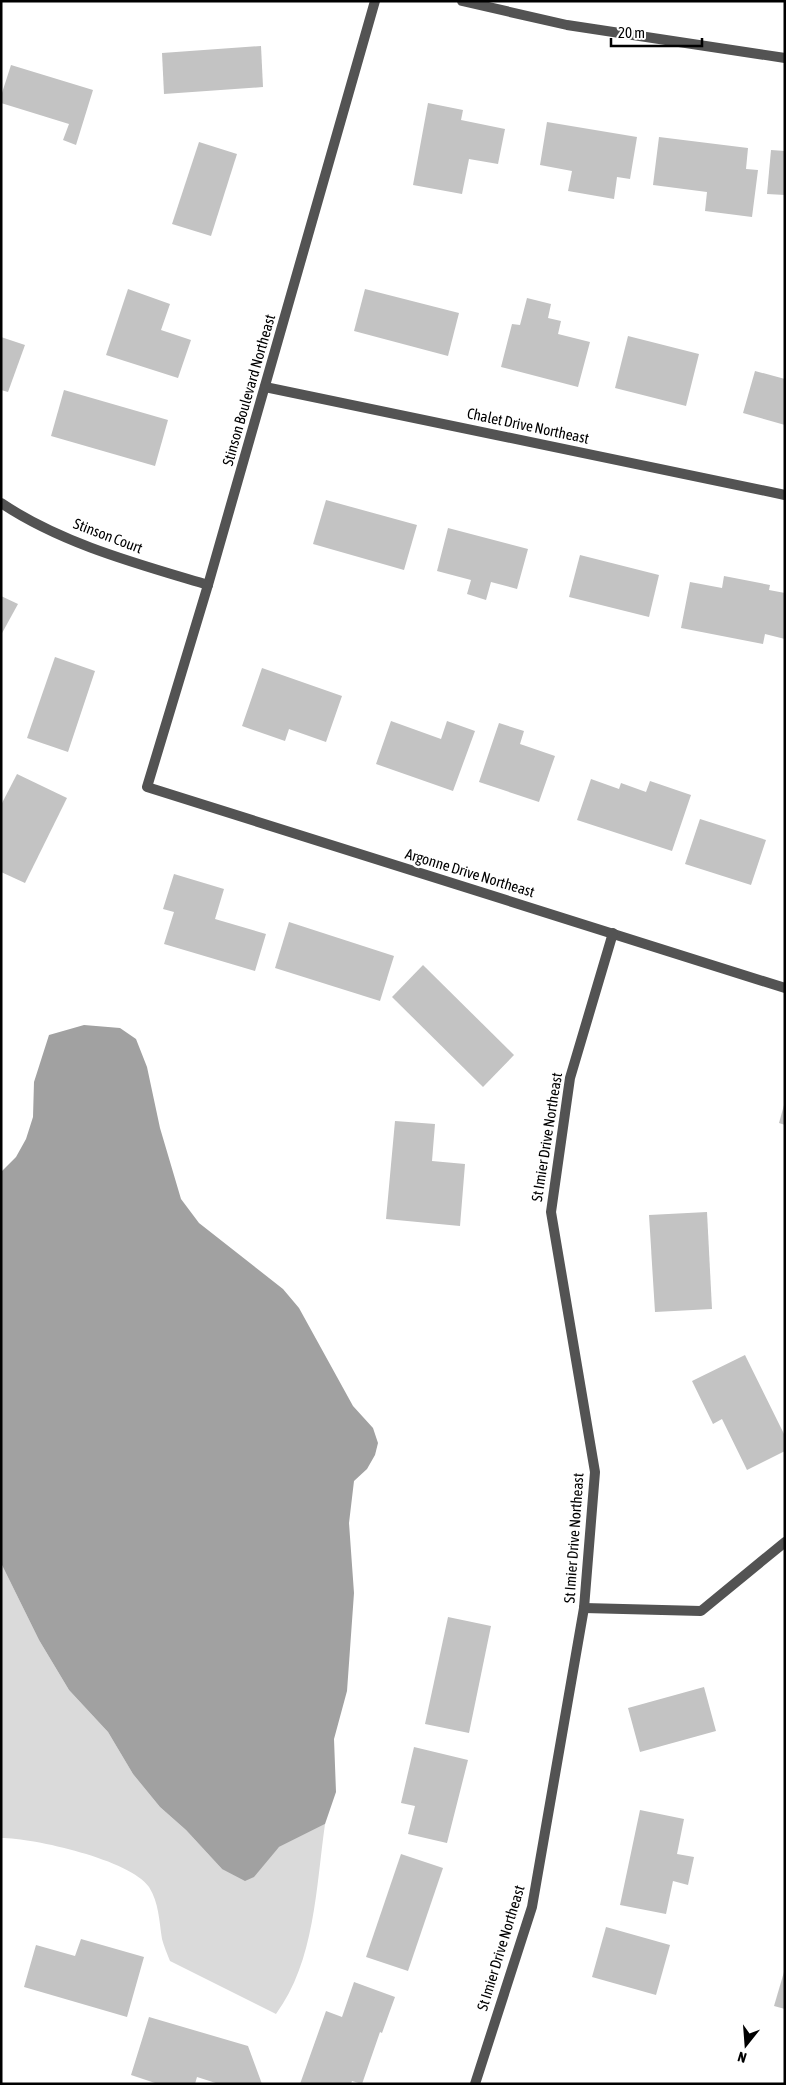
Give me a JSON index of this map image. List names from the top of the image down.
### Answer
{
  "streets": {
    "street": [
      "Stinson Boulevard Northeast",
      "Chalet Drive Northeast",
      "Stinson Court",
      "Argonne Drive Northeast",
      "St Imier Drive Northeast"
    ]
  },
  "crossings": [
    ["Stinson Boulevard Northeast", "Chalet Drive Northeast"],
    ["Stinson Boulevard Northeast", "Stinson Court"],
    ["Stinson Boulevard Northeast", "Argonne Drive Northeast"],
    ["Argonne Drive Northeast", "St Imier Drive Northeast"]
  ],
  "scale_bar": "20 m",
  "north": "bottom"
}
